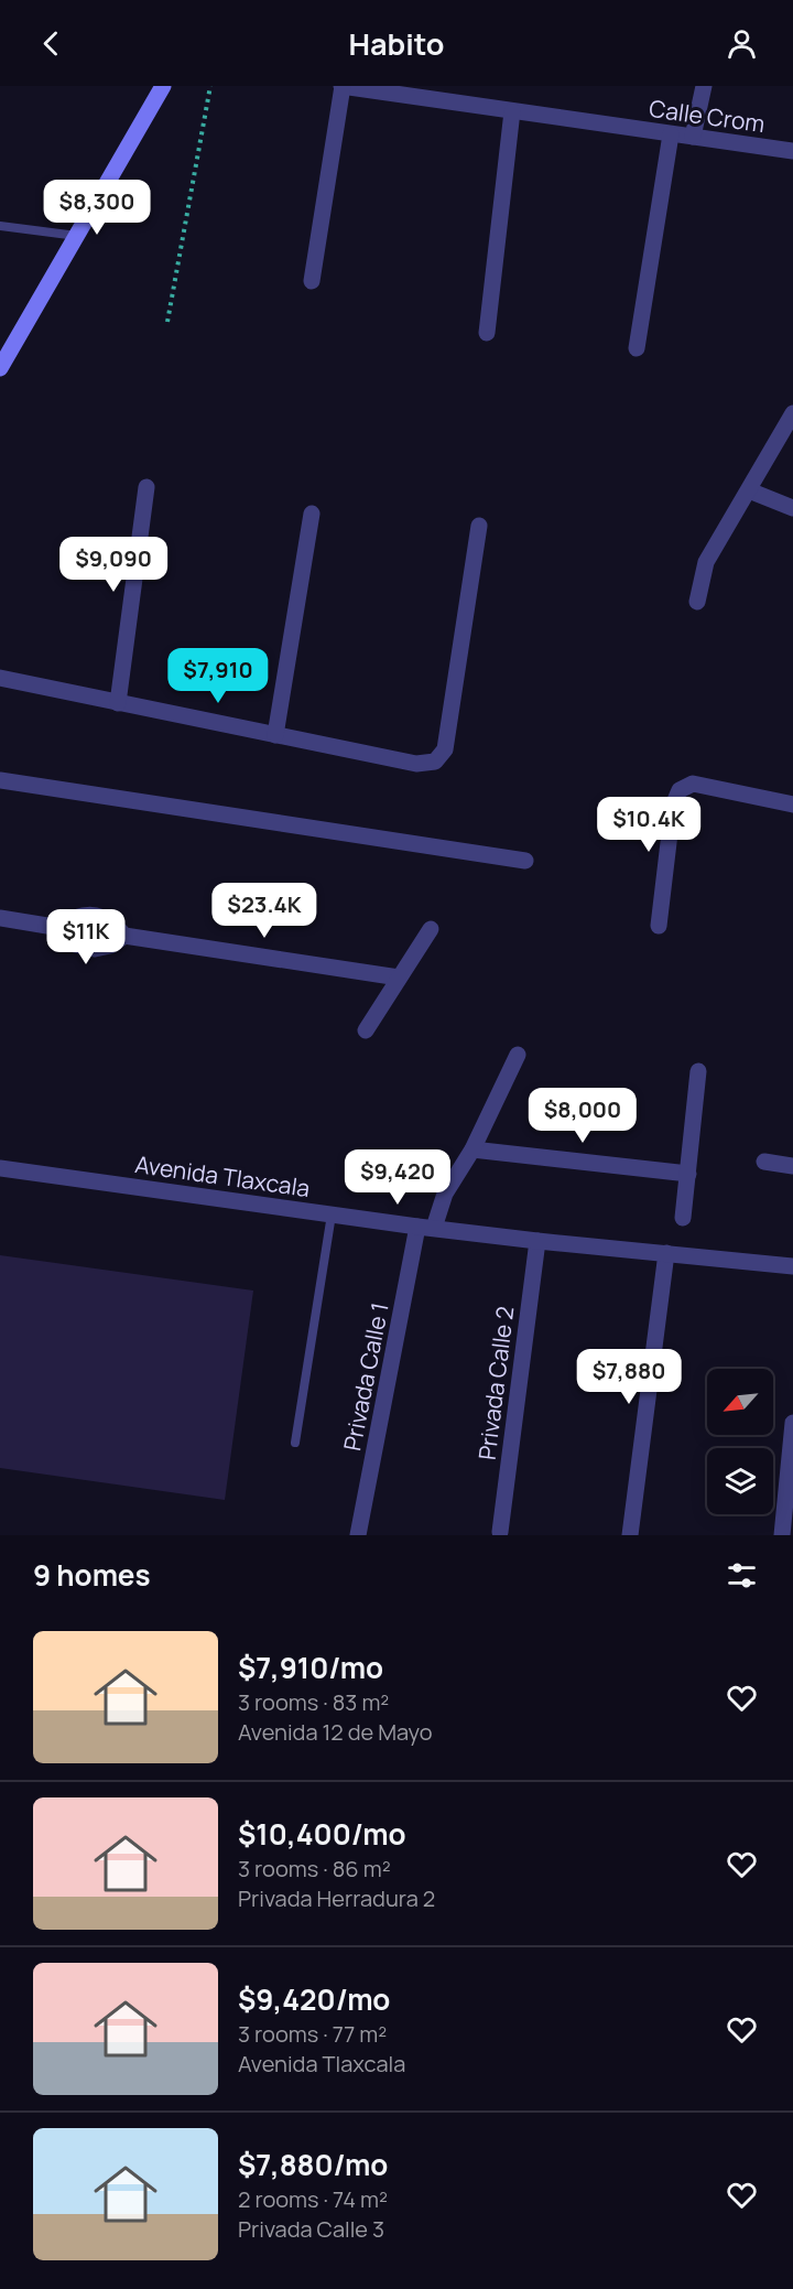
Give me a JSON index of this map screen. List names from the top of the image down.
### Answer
{
  "streets": {
    "street": [
      "Calle Crom",
      "Avenida Tlaxcala",
      "Privada Calle 1",
      "Privada Calle 2"
    ]
  },
  "crossings": [
    ["Avenida Tlaxcala", "Privada Calle 1"],
    ["Avenida Tlaxcala", "Privada Calle 2"]
  ],
  "north": "bottom left",
  "page": {
    "header": "Habito",
    "price": [
      "$8,300",
      "$9,090",
      "$7,910",
      "$10.4K",
      "$23.4K",
      "$11K",
      "$8,000",
      "$9,420",
      "$7,880"
    ],
    "heading": "9 homes",
    "list": [
      {
        "name": "$7,910/mo",
        "note": "3 rooms · 83 m² · Avenida 12 de Mayo"
      },
      {
        "name": "$10,400/mo",
        "note": "3 rooms · 86 m² · Privada Herradura 2"
      },
      {
        "name": "$9,420/mo",
        "note": "3 rooms · 77 m² · Avenida Tlaxcala"
      },
      {
        "name": "$7,880/mo",
        "note": "2 rooms · 74 m² · Privada Calle 3"
      }
    ]
  }
}
